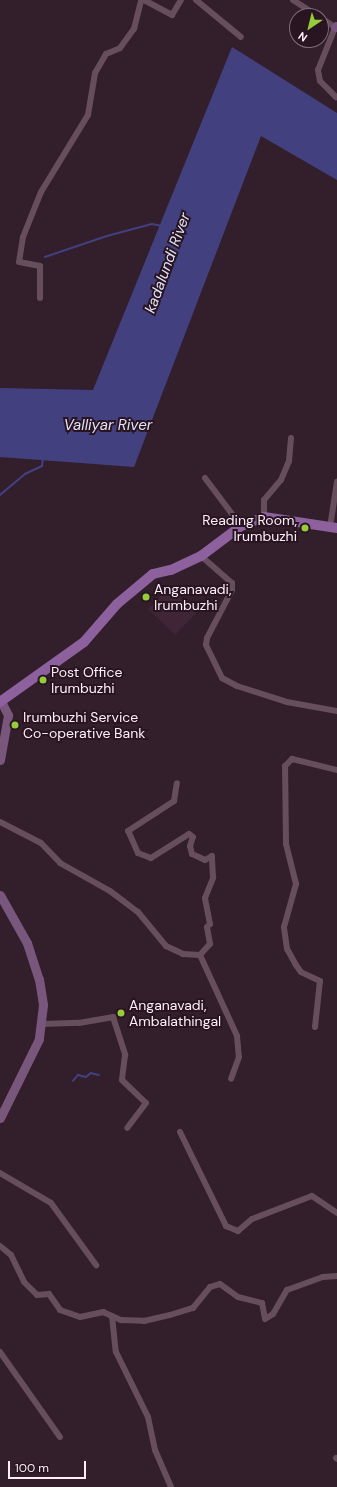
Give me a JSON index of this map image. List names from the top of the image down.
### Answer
{
  "water": ["kadalundi River", "Valliyar River"],
  "places": [
    "Reading Room, Irumbuzhi",
    "Anganavadi, Irumbuzhi",
    "Post Office Irumbuzhi",
    "Irumbuzhi Service Co-operative Bank",
    "Anganavadi, Ambalathingal"
  ],
  "scale_bar": "100 m",
  "north": "bottom left"
}
